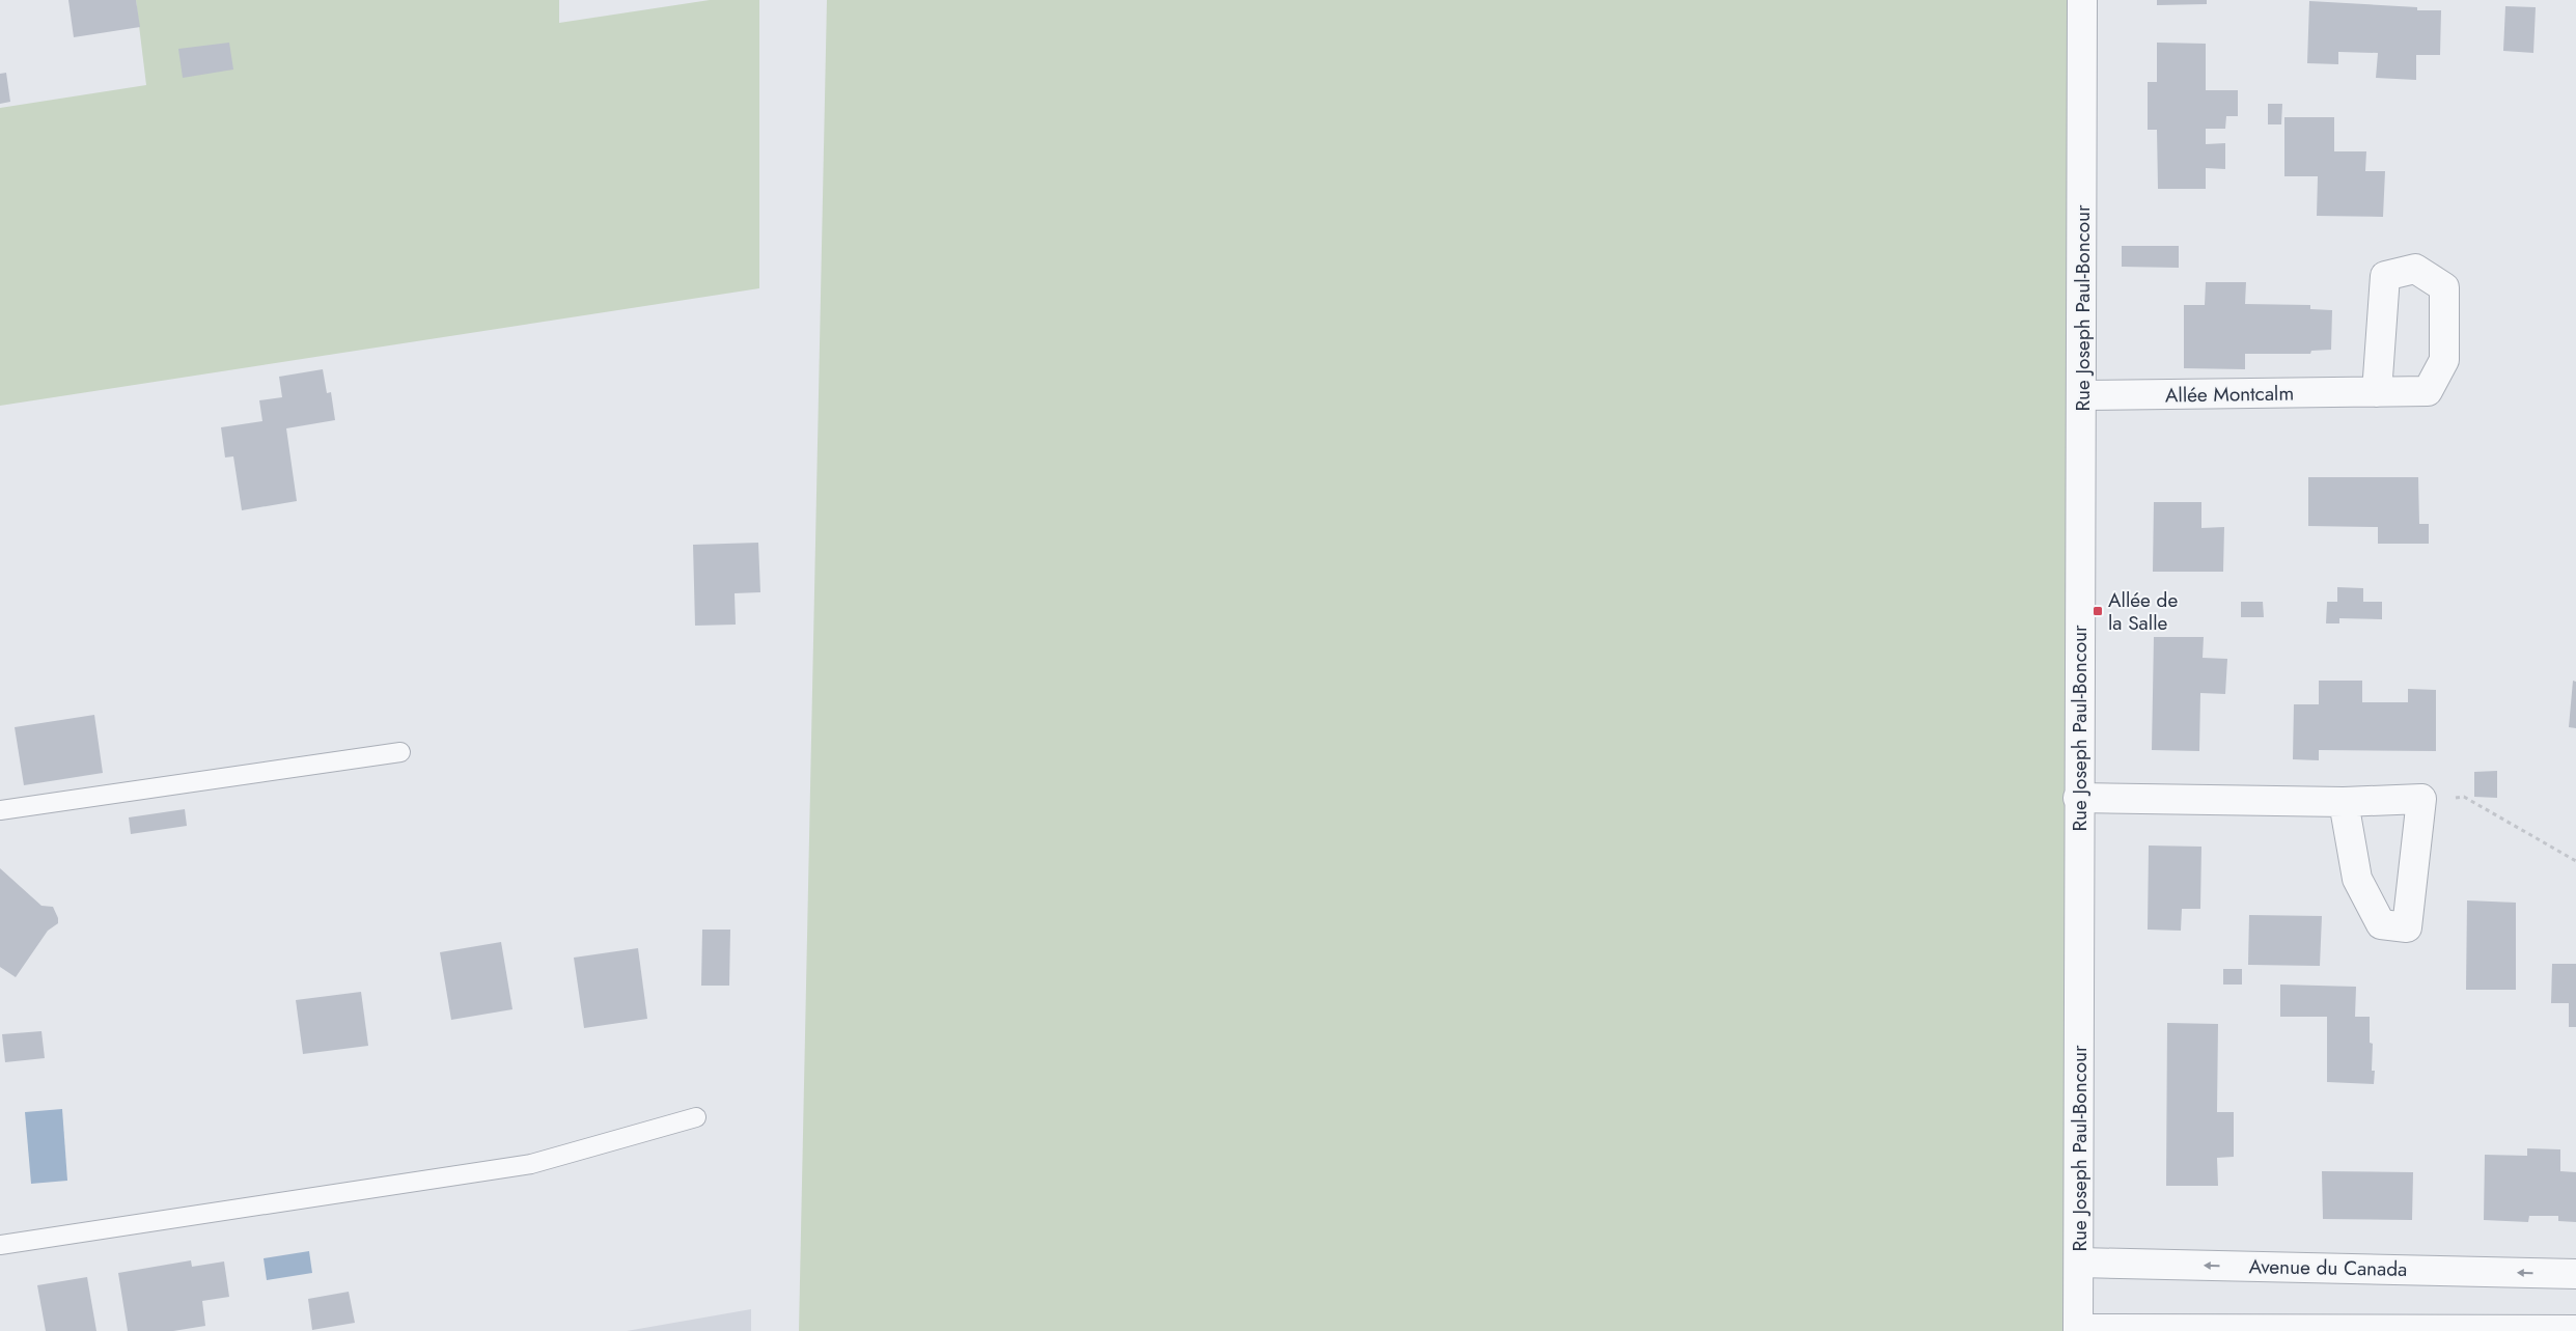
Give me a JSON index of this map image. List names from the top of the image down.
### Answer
{
  "streets": {
    "street": ["Rue Joseph Paul-Boncour", "Allée Montcalm", "Avenue du Canada"]
  },
  "crossings": [
    ["Rue Joseph Paul-Boncour", "Allée Montcalm"],
    ["Rue Joseph Paul-Boncour", "Avenue du Canada"]
  ],
  "places": {
    "transit": ["Allée de la Salle"]
  }
}
